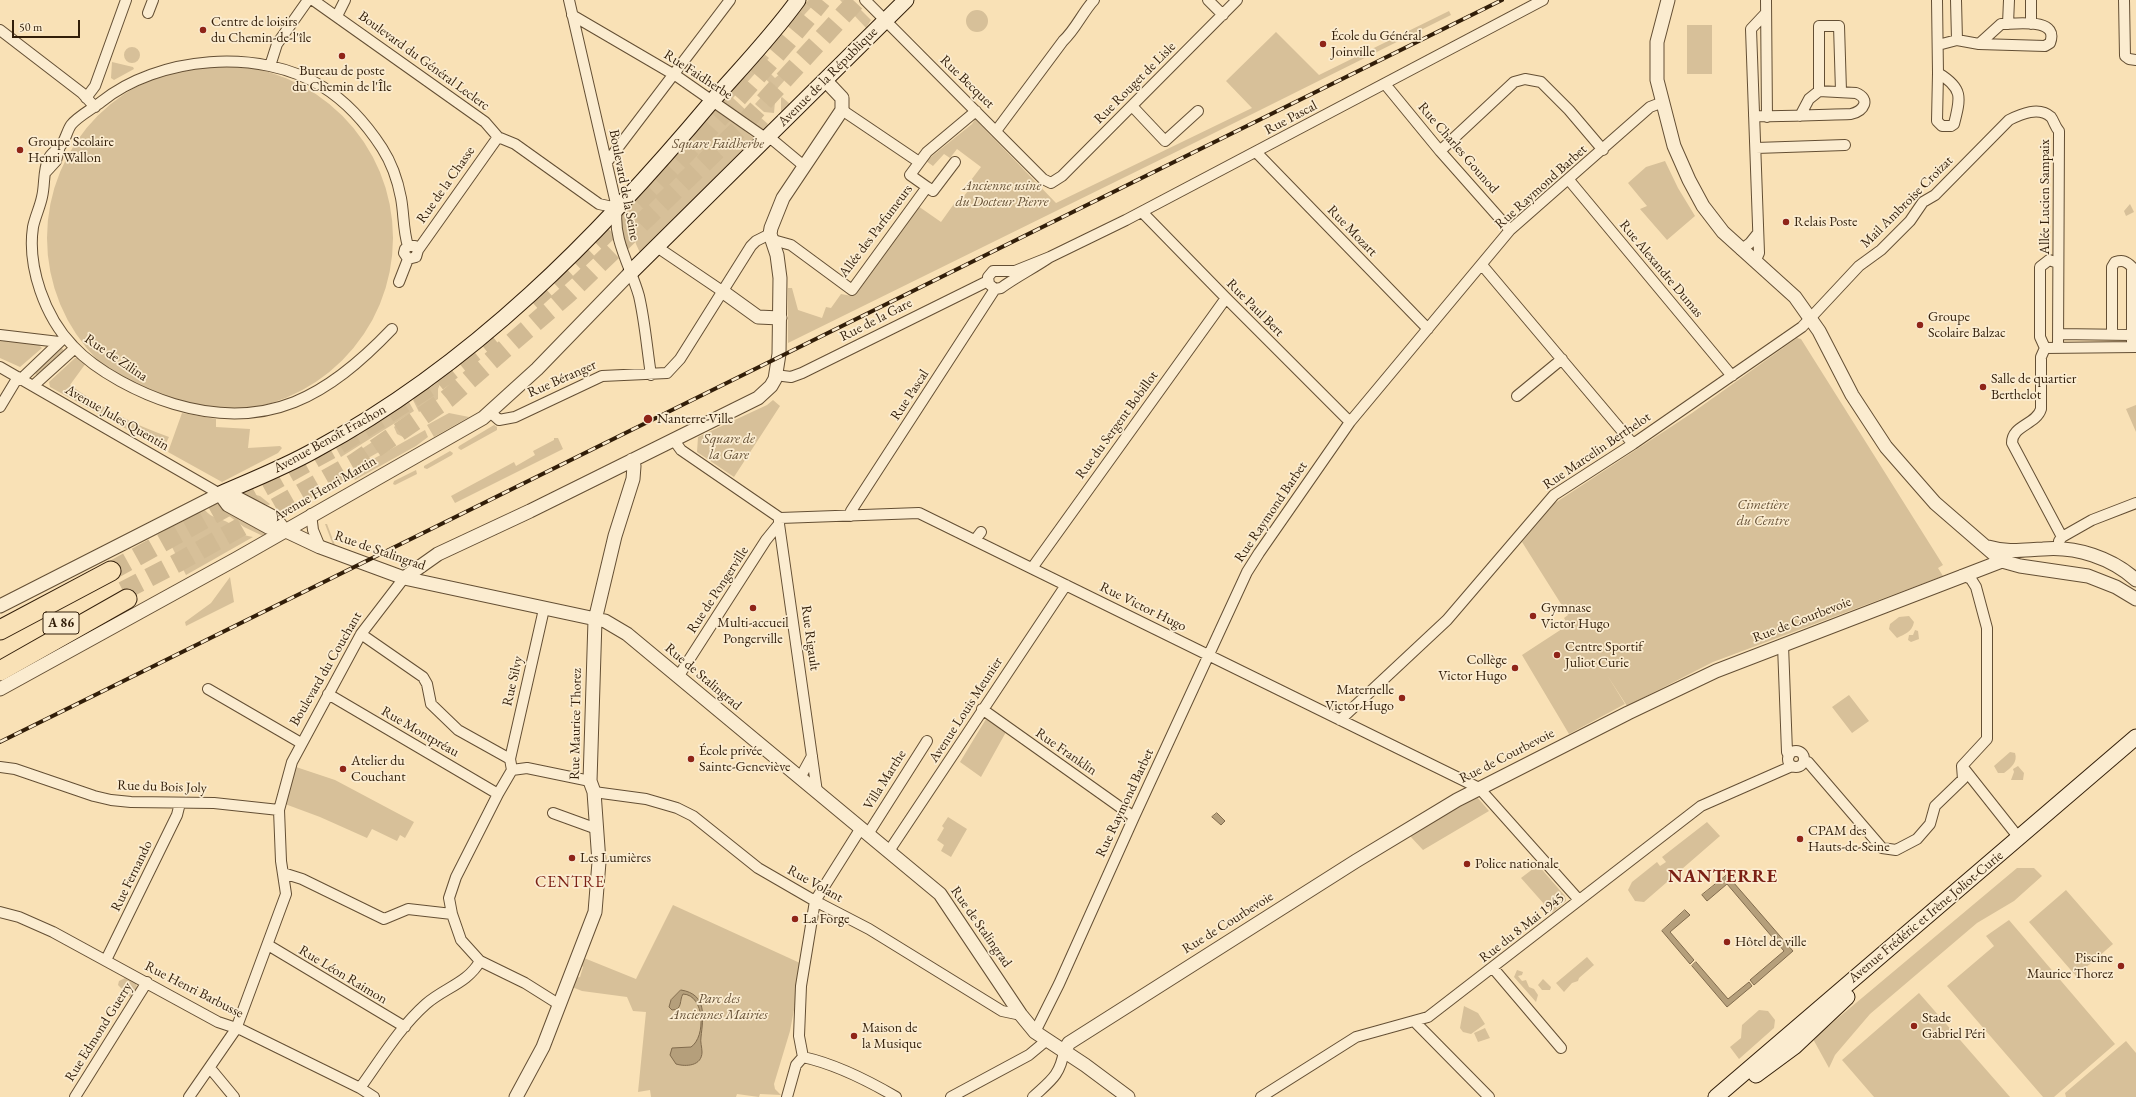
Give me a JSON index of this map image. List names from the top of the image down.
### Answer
{
  "streets": {
    "highway": ["A 86"],
    "main road": ["Avenue de la République", "Avenue Benoît Frachon", "Avenue Frédéric et Irène Joliot-Curie"],
    "street": [
      "Boulevard du Général Leclerc",
      "Rue Faidherbe",
      "Rue Becquet",
      "Rue Rouget de Lisle",
      "Rue Pascal",
      "Rue Charles Gounod",
      "Rue de la Chasse",
      "Boulevard de la Seine",
      "Rue Raymond Barbet",
      "Allée Lucien Sampaix",
      "Mail Ambroise Croizat",
      "Allée des Parfumeurs",
      "Rue Mozart",
      "Rue Alexandre Dumas",
      "Rue Paul Bert",
      "Rue de la Gare",
      "Rue de Zilina",
      "Rue Béranger",
      "Avenue Jules Quentin",
      "Rue du Sergent Bobillot",
      "Rue Marcelin Berthelot",
      "Avenue Henri Martin",
      "Rue de Stalingrad",
      "Rue de Pongerville",
      "Rue Victor Hugo",
      "Rue de Courbevoie",
      "Rue Rigault",
      "Boulevard du Couchant",
      "Rue Silvy",
      "Avenue Louis Meunier",
      "Rue Maurice Thorez",
      "Rue Montpréau",
      "Rue Franklin",
      "Villa Marthe",
      "Rue du Bois Joly",
      "Rue Fernando",
      "Rue Volant",
      "Rue du 8 Mai 1945",
      "Rue Léon Raimon",
      "Rue Henri Barbusse",
      "Rue Edmond Guerry"
    ]
  },
  "crossings": [
    ["Boulevard du Général Leclerc", "Rue de la Chasse"],
    ["Boulevard du Général Leclerc", "Boulevard de la Seine"],
    ["Boulevard du Général Leclerc", "Avenue Benoît Frachon"],
    ["Rue Faidherbe", "Avenue de la République"],
    ["Rue Faidherbe", "Boulevard de la Seine"],
    ["Rue Faidherbe", "Avenue Benoît Frachon"],
    ["Avenue de la République", "Rue Becquet"],
    ["Avenue de la République", "Boulevard de la Seine"],
    ["Avenue de la République", "Avenue Henri Martin"],
    ["Rue Becquet", "Rue Rouget de Lisle"],
    ["Rue Becquet", "Allée des Parfumeurs"],
    ["Rue Pascal", "Rue Charles Gounod"],
    ["Rue Pascal", "Rue Mozart"],
    ["Rue Pascal", "Rue Paul Bert"],
    ["Rue Pascal", "Rue de la Gare"],
    ["Rue Pascal", "Rue Victor Hugo"],
    ["Rue Charles Gounod", "Rue Raymond Barbet"],
    ["Rue de la Chasse", "Rue de Zilina"],
    ["Boulevard de la Seine", "Rue Béranger"],
    ["Boulevard de la Seine", "Avenue Benoît Frachon"],
    ["Boulevard de la Seine", "Avenue Henri Martin"],
    ["Rue Raymond Barbet", "Rue Mozart"],
    ["Rue Raymond Barbet", "Rue Alexandre Dumas"],
    ["Rue Raymond Barbet", "Rue Paul Bert"],
    ["Rue Raymond Barbet", "Rue de Stalingrad"],
    ["Rue Raymond Barbet", "Rue Victor Hugo"],
    ["Rue Raymond Barbet", "Rue Franklin"],
    ["Allée Lucien Sampaix", "Mail Ambroise Croizat"],
    ["Mail Ambroise Croizat", "Rue Marcelin Berthelot"],
    ["Rue Alexandre Dumas", "Rue Marcelin Berthelot"],
    ["Rue Paul Bert", "Rue du Sergent Bobillot"],
    ["Rue de la Gare", "Boulevard du Couchant"],
    ["Rue Béranger", "Avenue Henri Martin"],
    ["Avenue Jules Quentin", "Avenue Benoît Frachon"],
    ["Avenue Jules Quentin", "Rue de Stalingrad"],
    ["Rue du Sergent Bobillot", "Rue Victor Hugo"],
    ["Avenue Benoît Frachon", "Rue de Stalingrad"],
    ["Rue Marcelin Berthelot", "Rue Victor Hugo"],
    ["Avenue Henri Martin", "Rue de Stalingrad"],
    ["Rue de Stalingrad", "Rue de Pongerville"],
    ["Rue de Stalingrad", "Rue de Courbevoie"],
    ["Rue de Stalingrad", "Rue Rigault"],
    ["Rue de Stalingrad", "Boulevard du Couchant"],
    ["Rue de Stalingrad", "Rue Silvy"],
    ["Rue de Stalingrad", "Avenue Louis Meunier"],
    ["Rue de Stalingrad", "Rue Maurice Thorez"],
    ["Rue de Stalingrad", "Villa Marthe"],
    ["Rue de Stalingrad", "Rue Volant"],
    ["Rue de Pongerville", "Rue Victor Hugo"],
    ["Rue de Pongerville", "Rue Rigault"],
    ["Rue Victor Hugo", "Rue de Courbevoie"],
    ["Rue Victor Hugo", "Rue Rigault"],
    ["Rue Victor Hugo", "Avenue Louis Meunier"],
    ["Boulevard du Couchant", "Rue Maurice Thorez"],
    ["Boulevard du Couchant", "Rue Montpréau"],
    ["Boulevard du Couchant", "Rue du Bois Joly"],
    ["Boulevard du Couchant", "Rue Léon Raimon"],
    ["Boulevard du Couchant", "Rue Henri Barbusse"],
    ["Avenue Louis Meunier", "Rue Franklin"],
    ["Rue Maurice Thorez", "Rue Volant"],
    ["Villa Marthe", "Rue Volant"],
    ["Rue du Bois Joly", "Rue Fernando"],
    ["Rue Fernando", "Rue Henri Barbusse"],
    ["Rue Henri Barbusse", "Rue Edmond Guerry"]
  ],
  "districts": ["NANTERRE", "CENTRE"],
  "parks": [
    "Square Faidherbe",
    "Ancienne usine du Docteur Pierre",
    "Square de la Gare",
    "Cimetière du Centre",
    "Parc des Anciennes Mairies"
  ],
  "places": [
    "Centre de loisirs du Chemin-de-l'île",
    "École du Général Joinville",
    "Bureau de poste du Chemin de l'Île",
    "Groupe Scolaire Henri Wallon",
    "Relais Poste",
    "Groupe Scolaire Balzac",
    "Salle de quartier Berthelot",
    "Nanterre-Ville",
    "Multi-accueil Pongerville",
    "Gymnase Victor Hugo",
    "Centre Sportif Juliot Curie",
    "Collège Victor Hugo",
    "Maternelle Victor Hugo",
    "École privée Sainte-Geneviève",
    "Atelier du Couchant",
    "CPAM des Hauts-de-Seine",
    "Les Lumières",
    "Police nationale",
    "La Forge",
    "Hôtel de ville",
    "Piscine Maurice Thorez",
    "Stade Gabriel Péri",
    "Maison de la Musique"
  ],
  "scale_bar": "50 m"
}
